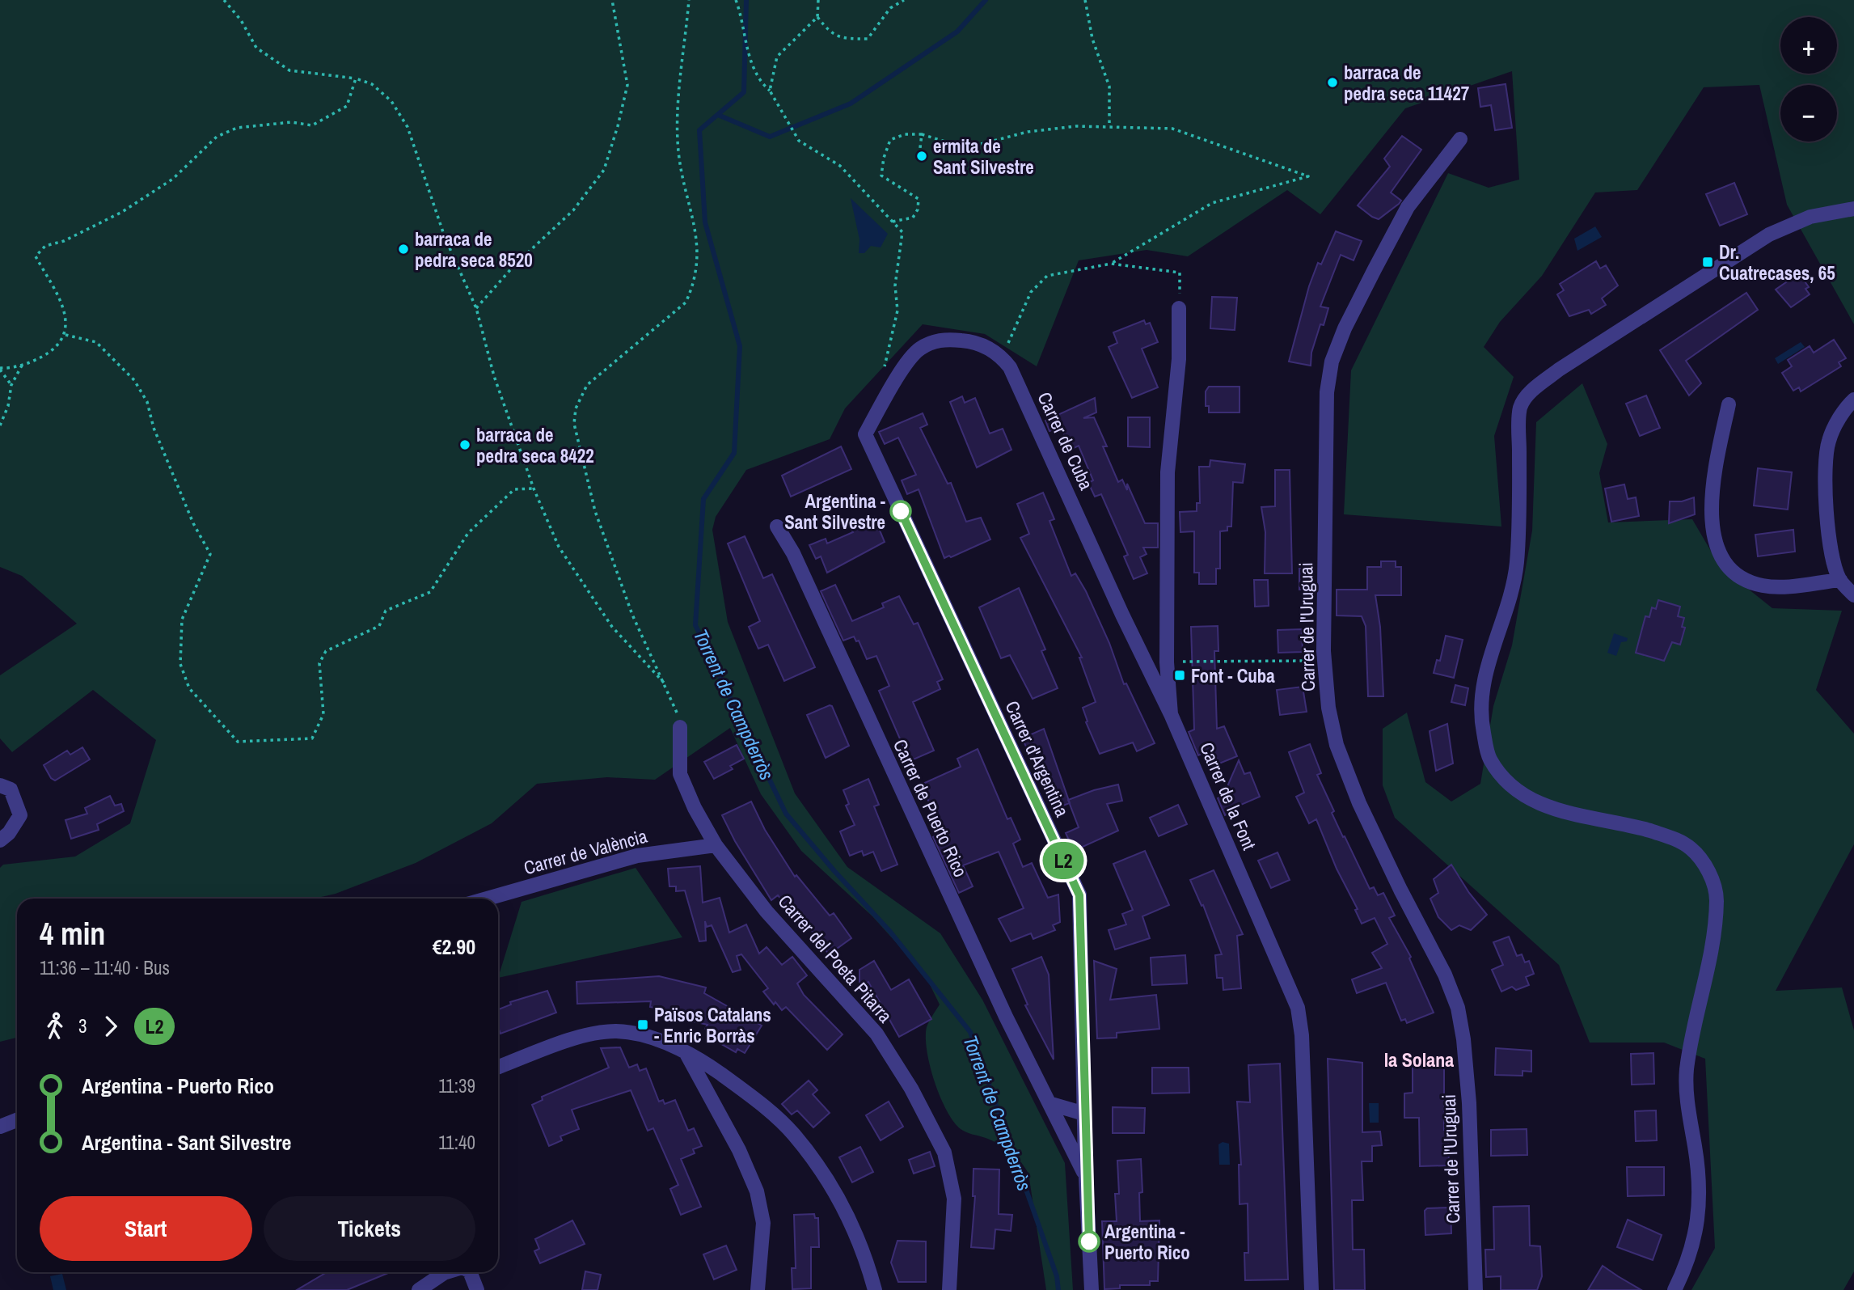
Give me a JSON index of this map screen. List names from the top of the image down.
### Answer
{
  "streets": {
    "street": [
      "Carrer de Cuba",
      "Carrer de l'Uruguai",
      "Carrer d'Argentina",
      "Carrer de la Font",
      "Carrer de Puerto Rico",
      "Carrer de València",
      "Carrer del Poeta Pitarra"
    ]
  },
  "crossings": [
    ["Carrer de Cuba", "Carrer d'Argentina"],
    ["Carrer de Cuba", "Carrer de la Font"],
    ["Carrer d'Argentina", "Carrer de Puerto Rico"],
    ["Carrer de València", "Carrer del Poeta Pitarra"]
  ],
  "districts": ["la Solana"],
  "water": ["Torrent de Campderròs"],
  "places": {
    "other": [
      "barraca de pedra seca 11427",
      "ermita de Sant Silvestre",
      "barraca de pedra seca 8520",
      "barraca de pedra seca 8422",
      "Argentina - Sant Silvestre",
      "Argentina - Puerto Rico"
    ],
    "transit": ["Dr. Cuatrecases, 65", "Font - Cuba", "Països Catalans - Enric Borràs"]
  },
  "lines": ["bus line L2"],
  "page": {
    "on_map": "L2",
    "map_buttons": ["+", "−"],
    "heading": ["4 min", "11:36 – 11:40 · Bus", "€2.90"],
    "legs": ["3", "L2"],
    "list": [
      {
        "name": "Argentina - Puerto Rico",
        "value": "11:39"
      },
      {
        "name": "Argentina - Sant Silvestre",
        "value": "11:40"
      }
    ],
    "buttons": ["Start", "Tickets"]
  }
}
